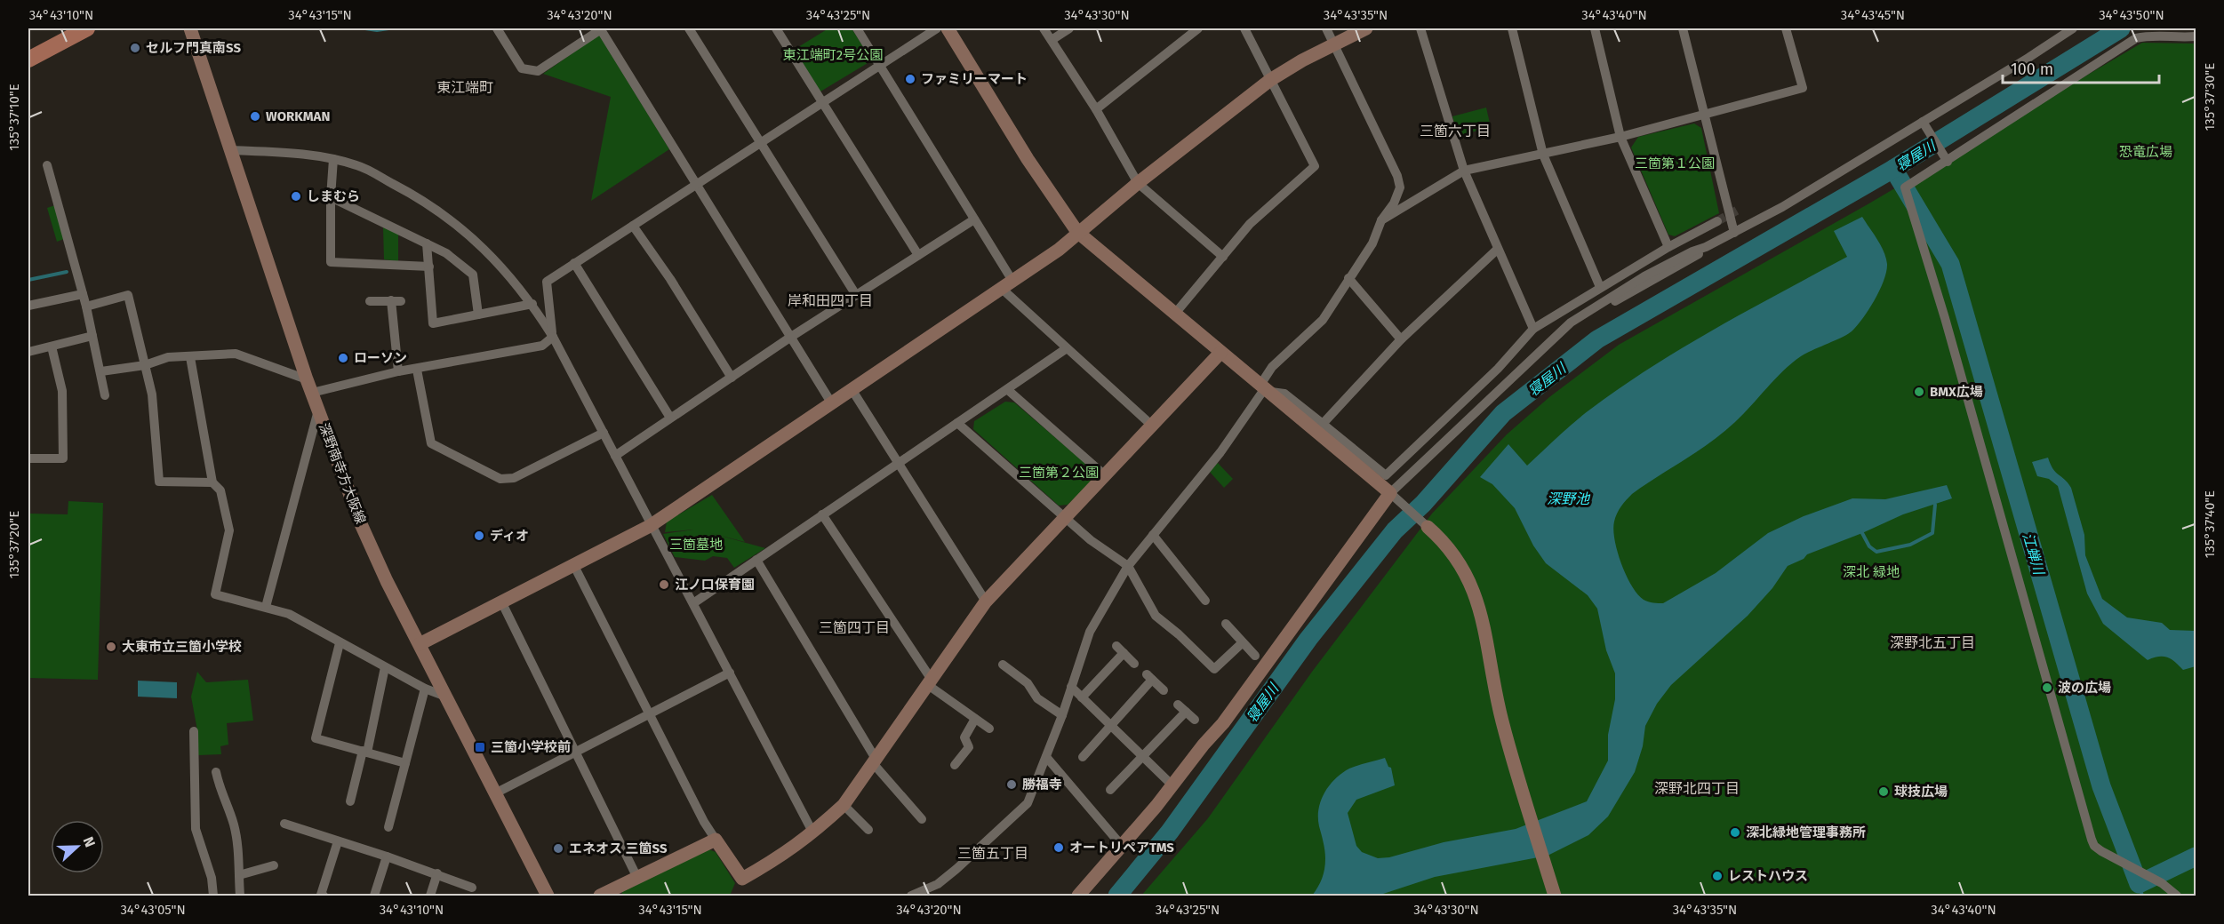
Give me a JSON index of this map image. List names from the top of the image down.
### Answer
{
  "streets": {
    "street": ["深野南寺方大阪線"]
  },
  "districts": [
    "東江端町",
    "三箇六丁目",
    "岸和田四丁目",
    "三箇四丁目",
    "深野北五丁目",
    "深野北四丁目",
    "三箇五丁目"
  ],
  "water": ["寝屋川", "深野池", "江蝉川"],
  "parks": [
    "東江端町2号公園",
    "恐竜広場",
    "三箇第１公園",
    "三箇第２公園",
    "三箇墓地",
    "深北 緑地"
  ],
  "places": {
    "other": [
      "セルフ門真南SS",
      "ファミリーマート",
      "WORKMAN",
      "しまむら",
      "ローソン",
      "BMX広場",
      "ディオ",
      "江ノ口保育園",
      "大東市立三箇小学校",
      "波の広場",
      "勝福寺",
      "球技広場",
      "深北緑地管理事務所",
      "オートリペアTMS",
      "エネオス 三箇SS",
      "レストハウス"
    ],
    "transit": ["三箇小学校前"]
  },
  "scale_bar": "100 m",
  "north": "right",
  "coordinates": [
    "34°43'10\"N",
    "34°43'15\"N",
    "34°43'20\"N",
    "34°43'25\"N",
    "34°43'30\"N",
    "34°43'35\"N",
    "34°43'40\"N",
    "34°43'45\"N",
    "34°43'50\"N",
    "135°37'30\"E",
    "135°37'10\"E",
    "135°37'40\"E",
    "135°37'20\"E",
    "34°43'05\"N"
  ]
}
